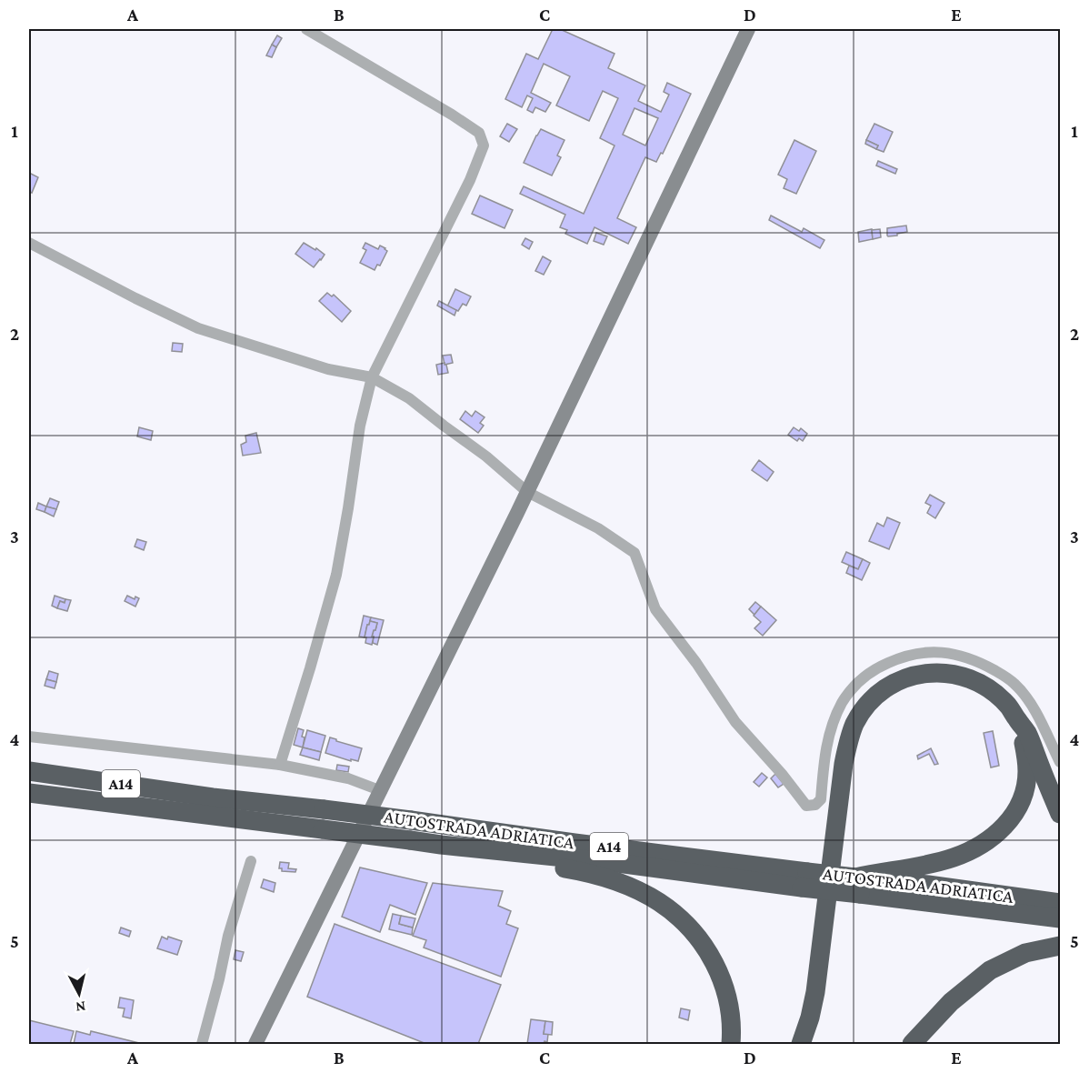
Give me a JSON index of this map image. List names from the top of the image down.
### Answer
{
  "streets": {
    "highway": ["A14", "AUTOSTRADA ADRIATICA"]
  },
  "crossings": [
    ["A14", "AUTOSTRADA ADRIATICA"]
  ],
  "north": "bottom",
  "grid": {
    "columns": [
      "A",
      "B",
      "C",
      "D",
      "E"
    ],
    "rows": [
      "1",
      "2",
      "3",
      "4",
      "5"
    ]
  }
}
